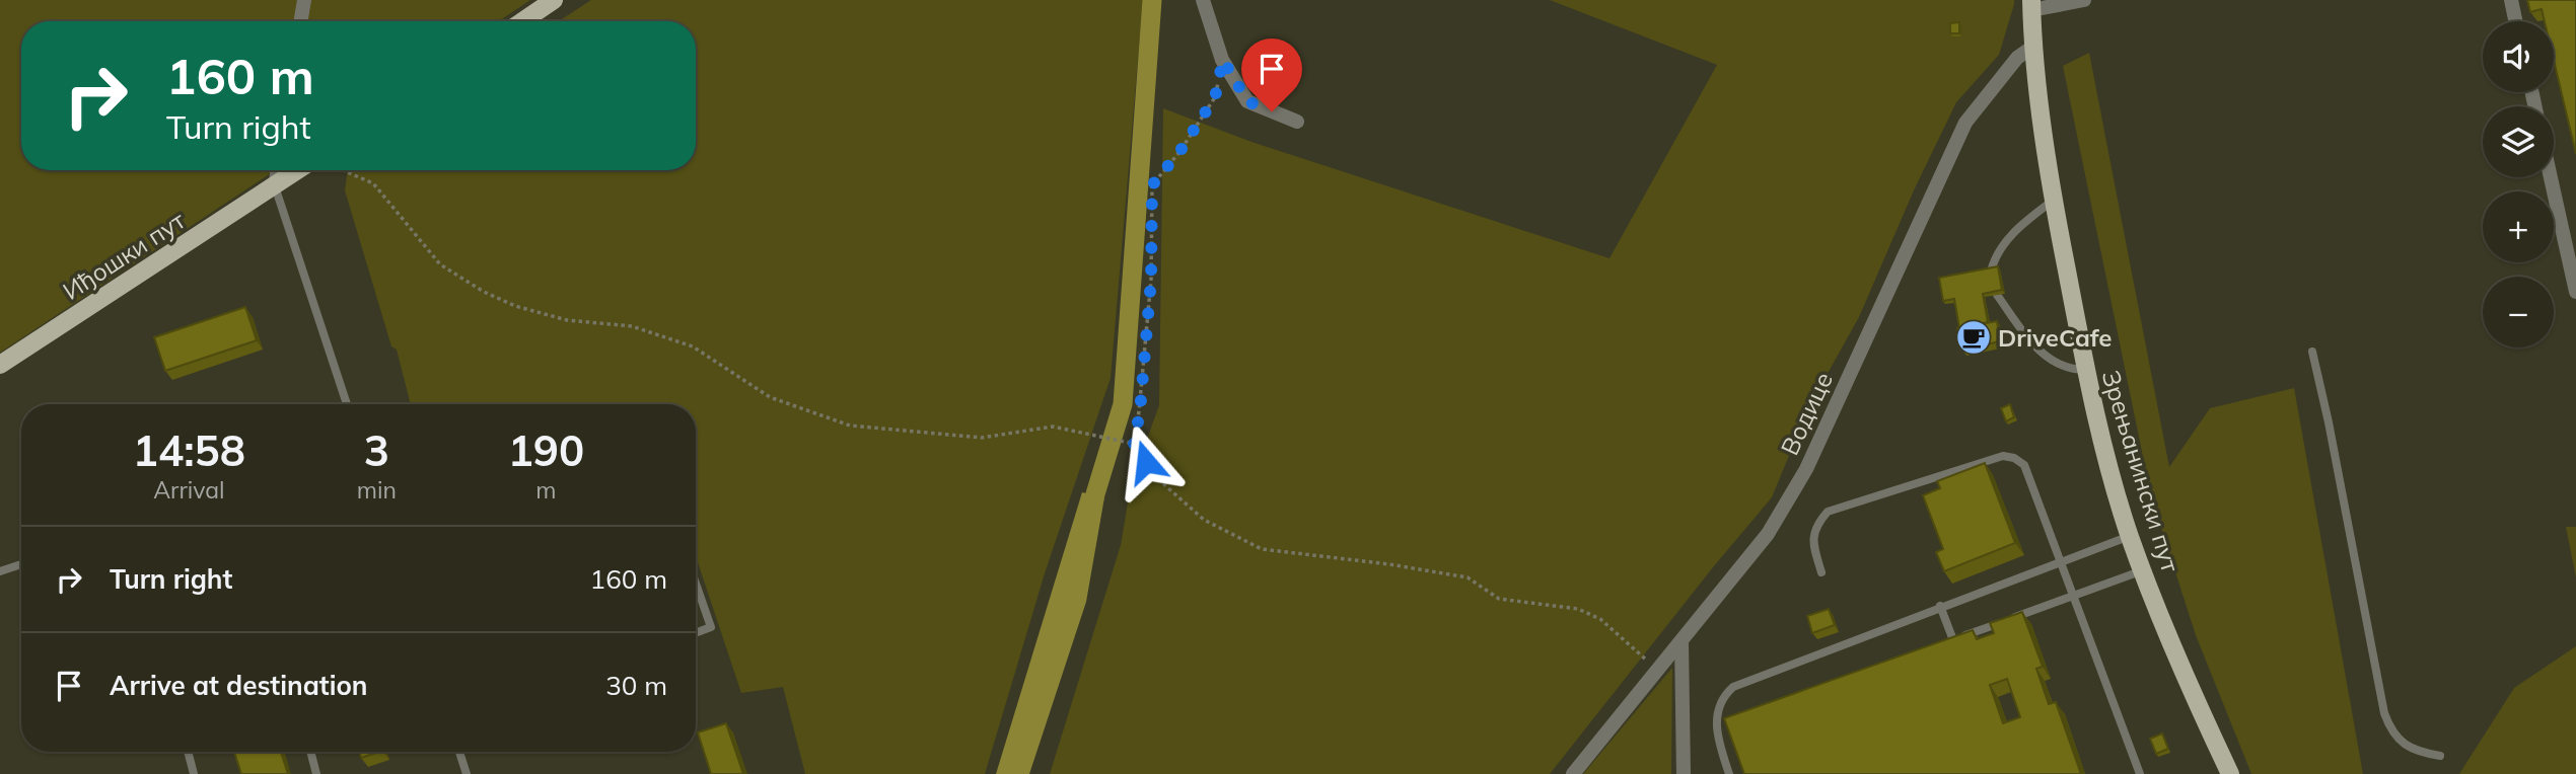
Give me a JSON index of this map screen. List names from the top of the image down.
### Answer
{
  "streets": {
    "main road": ["Иђошки пут", "Зрењанински пут"],
    "street": ["Водице"]
  },
  "crossings": [
    ["Водице", "Зрењанински пут"]
  ],
  "places": {
    "cafe": ["DriveCafe"]
  },
  "page": {
    "map_buttons": ["+", "−"],
    "turn": ["160 m", "Turn right"],
    "eta": [
      "14:58",
      "Arrival",
      "3",
      "min",
      "190",
      "m"
    ],
    "list": [
      {
        "name": "Turn right",
        "value": "160 m"
      },
      {
        "name": "Arrive at destination",
        "value": "30 m"
      }
    ]
  }
}
